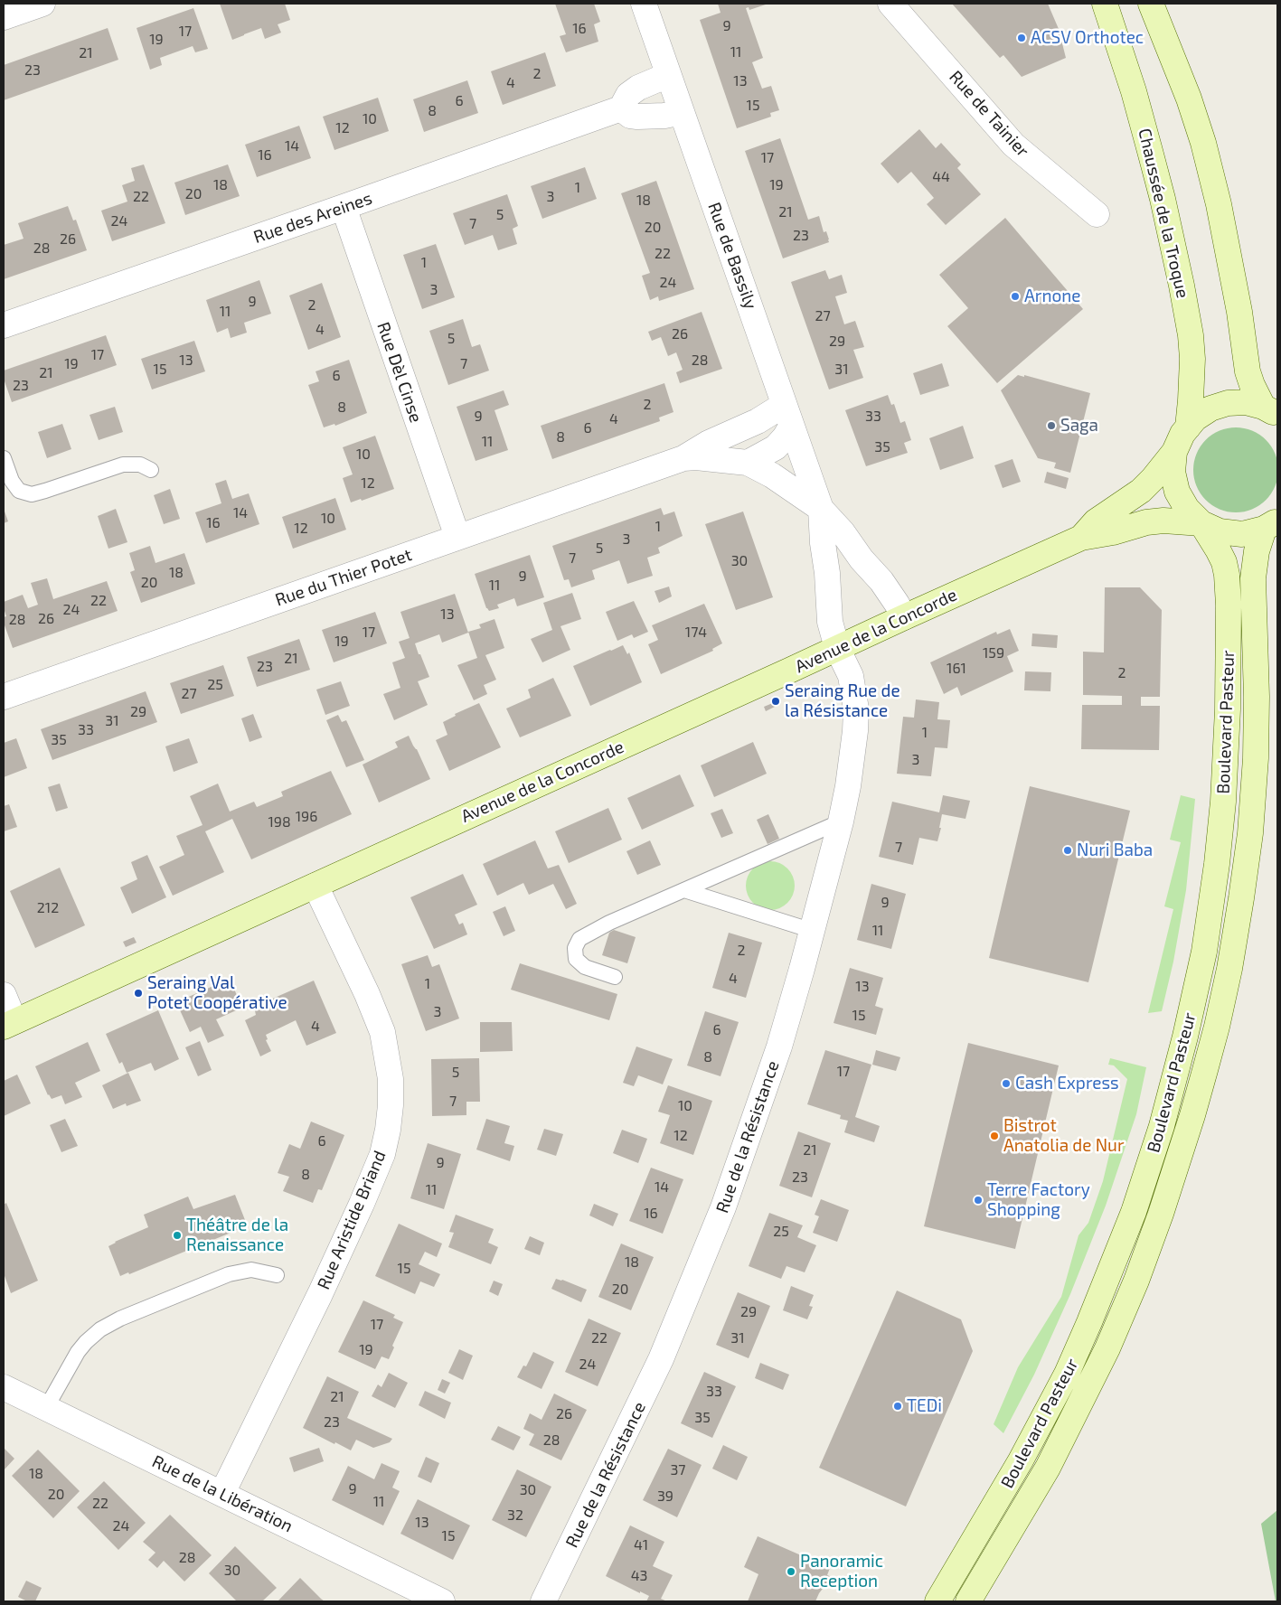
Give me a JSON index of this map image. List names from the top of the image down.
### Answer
{
  "streets": {
    "street": [
      "Rue de Tainier",
      "Chaussée de la Troque",
      "Rue des Areines",
      "Rue de Bassily",
      "Rue Dèl Cinse",
      "Rue du Thier Potet",
      "Avenue de la Concorde",
      "Boulevard Pasteur",
      "Rue de la Résistance",
      "Rue Aristide Briand",
      "Rue de la Libération"
    ]
  },
  "crossings": [
    ["Rue des Areines", "Rue Dèl Cinse"],
    ["Rue de Bassily", "Rue du Thier Potet"],
    ["Rue de Bassily", "Avenue de la Concorde"],
    ["Rue de Bassily", "Rue de la Résistance"],
    ["Rue Dèl Cinse", "Rue du Thier Potet"],
    ["Avenue de la Concorde", "Boulevard Pasteur"],
    ["Avenue de la Concorde", "Rue de la Résistance"],
    ["Avenue de la Concorde", "Rue Aristide Briand"],
    ["Rue Aristide Briand", "Rue de la Libération"]
  ],
  "places": [
    "ACSV Orthotec",
    "Arnone",
    "Saga",
    "Seraing Rue de la Résistance",
    "Nuri Baba",
    "Seraing Val Potet Coopérative",
    "Cash Express",
    "Bistrot Anatolia de Nur",
    "Terre Factory Shopping",
    "Théâtre de la Renaissance",
    "TEDi",
    "Panoramic Reception"
  ],
  "house_numbers": [
    "9",
    "16",
    "17",
    "19",
    "11",
    "21",
    "23",
    "2",
    "13",
    "4",
    "6",
    "15",
    "8",
    "10",
    "12",
    "14",
    "16",
    "17",
    "44",
    "18",
    "19",
    "1",
    "20",
    "22",
    "3",
    "18",
    "21",
    "5",
    "24",
    "7",
    "20",
    "23",
    "26",
    "28",
    "22",
    "1",
    "24",
    "3",
    "9",
    "2",
    "11",
    "27",
    "4",
    "26",
    "5",
    "29",
    "17",
    "13",
    "28",
    "19",
    "7",
    "15",
    "31",
    "21",
    "6",
    "23",
    "2",
    "8",
    "9",
    "33",
    "4",
    "6",
    "8",
    "11",
    "35",
    "10",
    "12",
    "14",
    "10",
    "16",
    "1",
    "12",
    "3",
    "5",
    "7",
    "30",
    "18",
    "9",
    "20",
    "11",
    "22",
    "24",
    "13",
    "26",
    "28",
    "17",
    "174",
    "19",
    "159",
    "21",
    "23",
    "161",
    "2",
    "25",
    "27",
    "29",
    "31",
    "33",
    "1",
    "35",
    "3",
    "196",
    "198",
    "7",
    "9",
    "212",
    "11",
    "2",
    "4",
    "1",
    "13",
    "3",
    "15",
    "4",
    "6",
    "8",
    "17",
    "5",
    "7",
    "10",
    "12",
    "6",
    "21",
    "9",
    "8",
    "23",
    "14",
    "11",
    "16",
    "25",
    "18",
    "15",
    "20",
    "29",
    "17",
    "22",
    "31",
    "19",
    "24",
    "33",
    "21",
    "26",
    "35",
    "23",
    "28",
    "37",
    "18",
    "9",
    "30",
    "20",
    "39",
    "11",
    "22",
    "32",
    "13",
    "24",
    "15",
    "41",
    "28",
    "30",
    "43"
  ]
}
